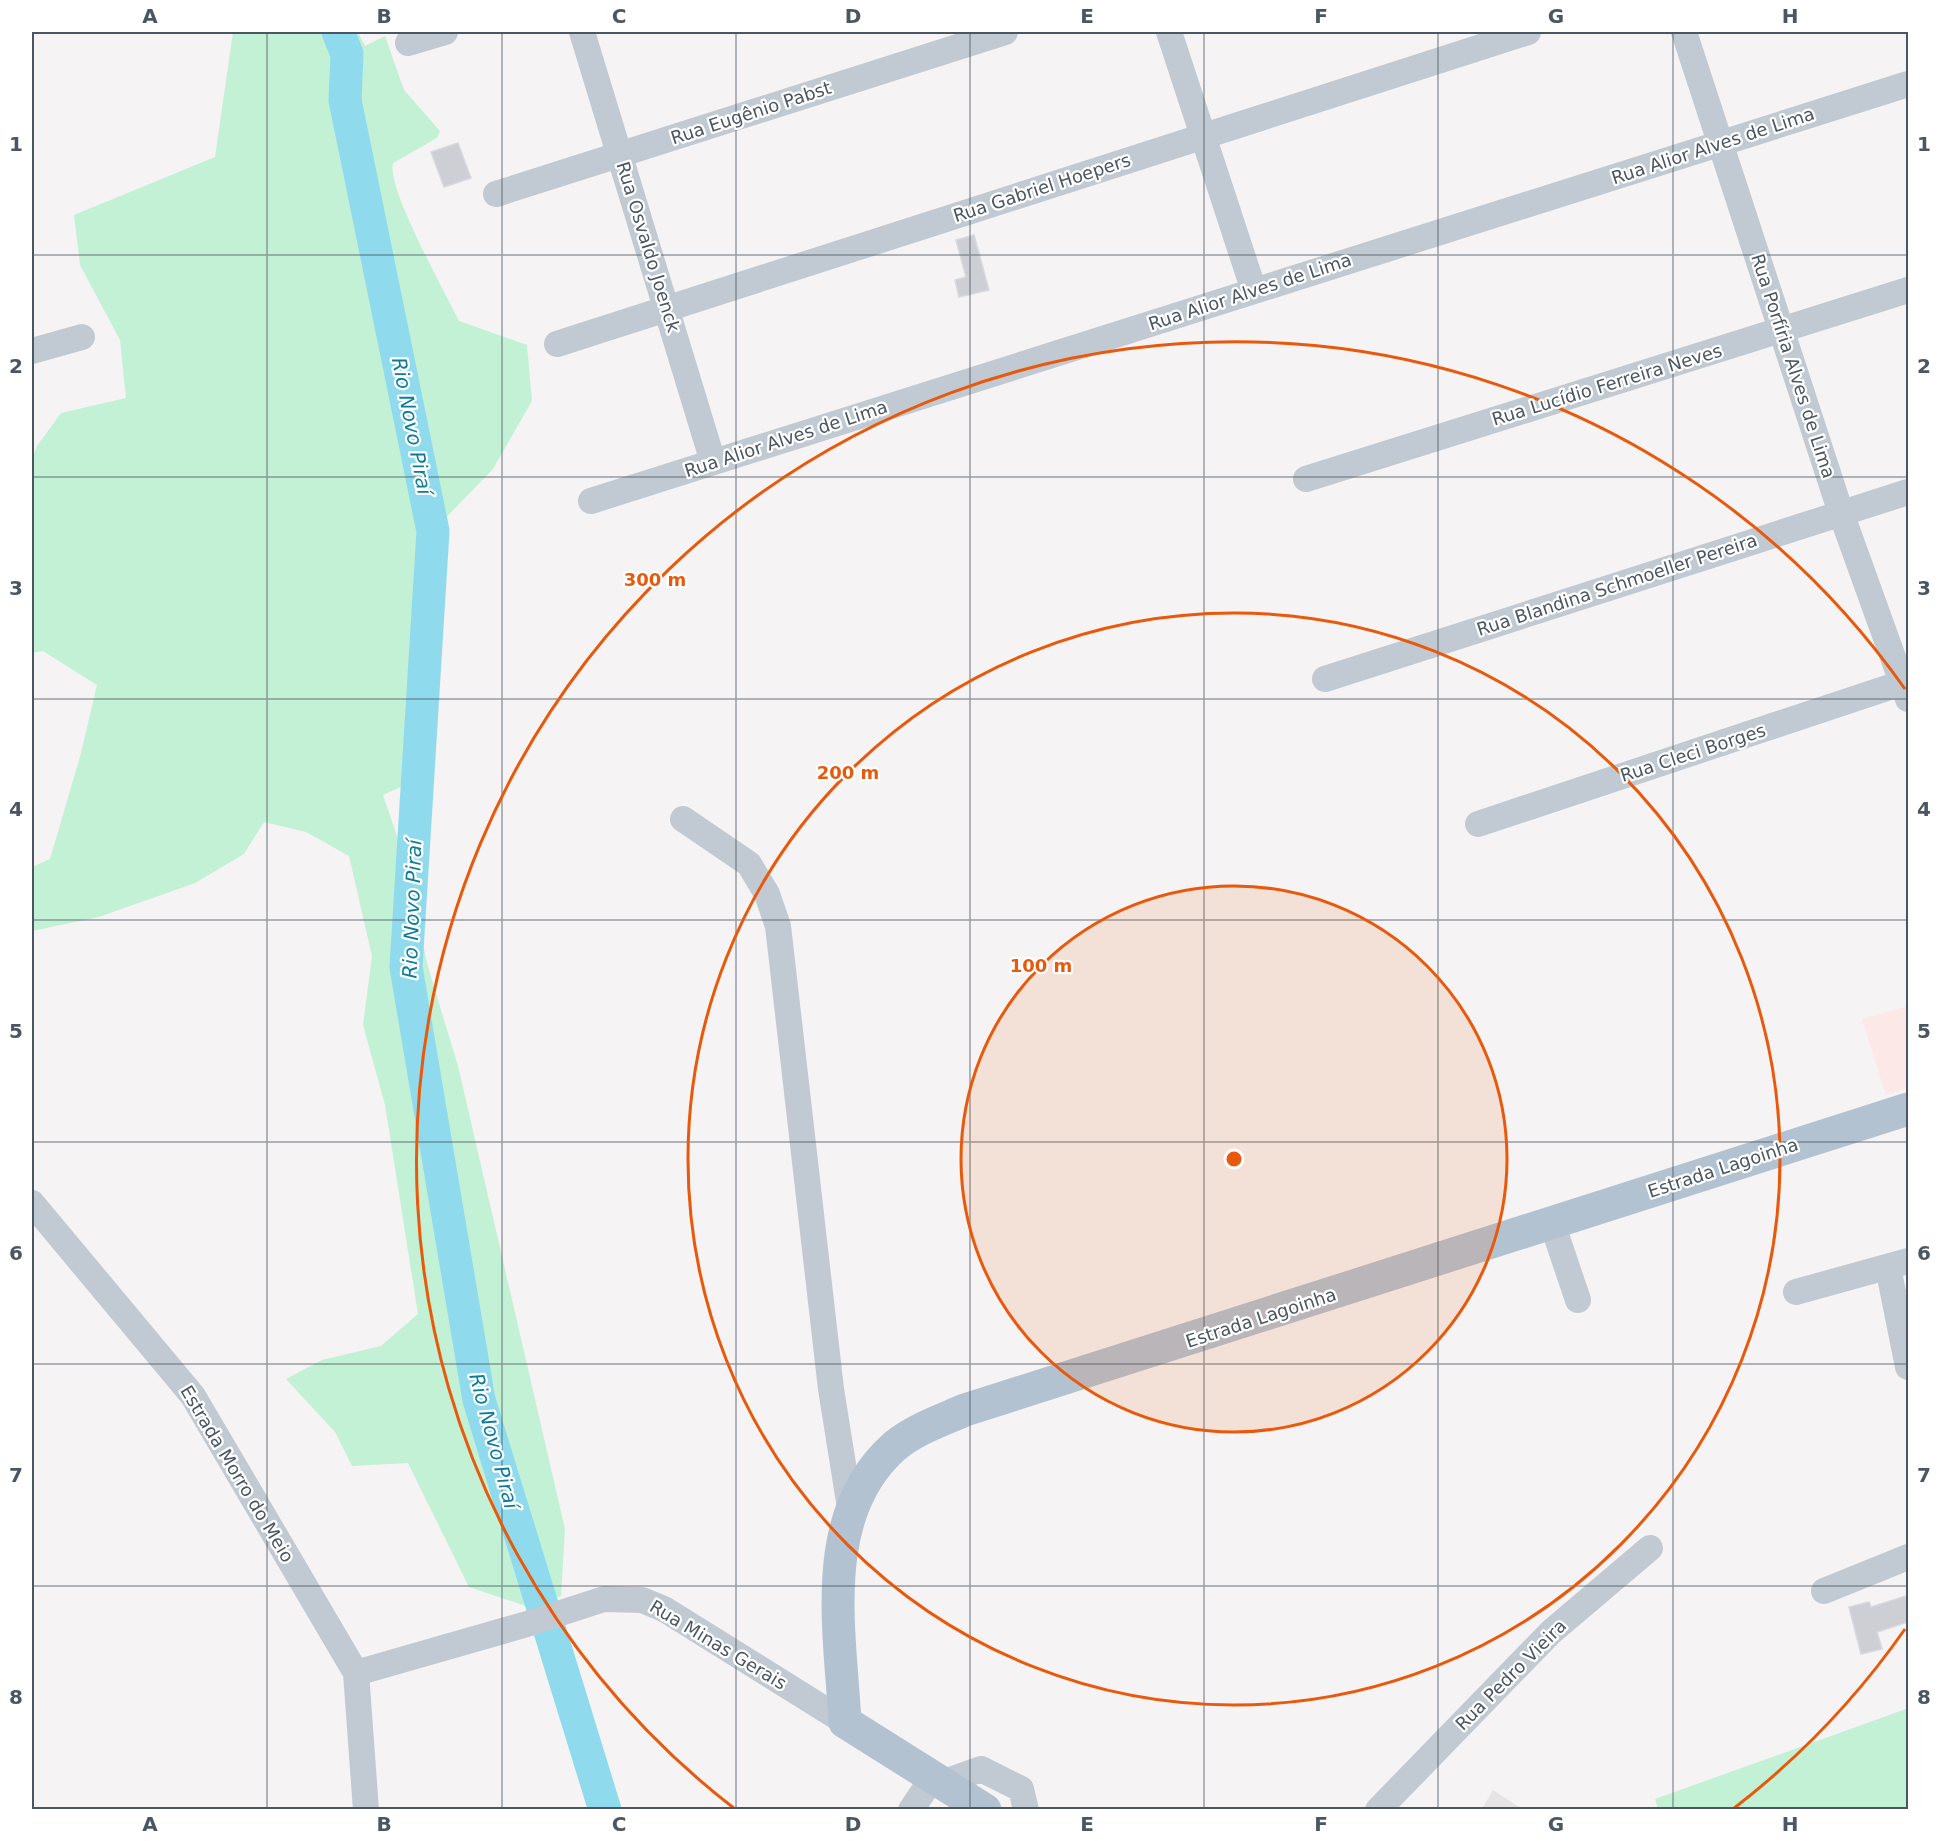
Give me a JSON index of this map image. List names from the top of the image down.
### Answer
{
  "streets": {
    "main road": ["Estrada Lagoinha", "Rua Minas Gerais"],
    "street": [
      "Rua Eugênio Pabst",
      "Rua Alior Alves de Lima",
      "Rua Gabriel Hoepers",
      "Rua Osvaldo Joenck",
      "Rua Porfíria Alves de Lima",
      "Rua Lucídio Ferreira Neves",
      "Rua Blandina Schmoeller Pereira",
      "Rua Cleci Borges",
      "Estrada Morro do Meio",
      "Rua Pedro Vieira"
    ]
  },
  "crossings": [
    ["Rua Eugênio Pabst", "Rua Osvaldo Joenck"],
    ["Rua Alior Alves de Lima", "Rua Osvaldo Joenck"],
    ["Rua Alior Alves de Lima", "Rua Porfíria Alves de Lima"],
    ["Rua Gabriel Hoepers", "Rua Osvaldo Joenck"],
    ["Rua Porfíria Alves de Lima", "Rua Lucídio Ferreira Neves"],
    ["Rua Porfíria Alves de Lima", "Rua Blandina Schmoeller Pereira"],
    ["Rua Porfíria Alves de Lima", "Rua Cleci Borges"],
    ["Estrada Lagoinha", "Rua Minas Gerais"],
    ["Estrada Morro do Meio", "Rua Minas Gerais"]
  ],
  "water": ["Rio Novo Piraí"],
  "grid": {
    "columns": [
      "A",
      "B",
      "C",
      "D",
      "E",
      "F",
      "G",
      "H"
    ],
    "rows": [
      "1",
      "2",
      "3",
      "4",
      "5",
      "6",
      "7",
      "8"
    ]
  },
  "rings": ["300 m", "200 m", "100 m"]
}
